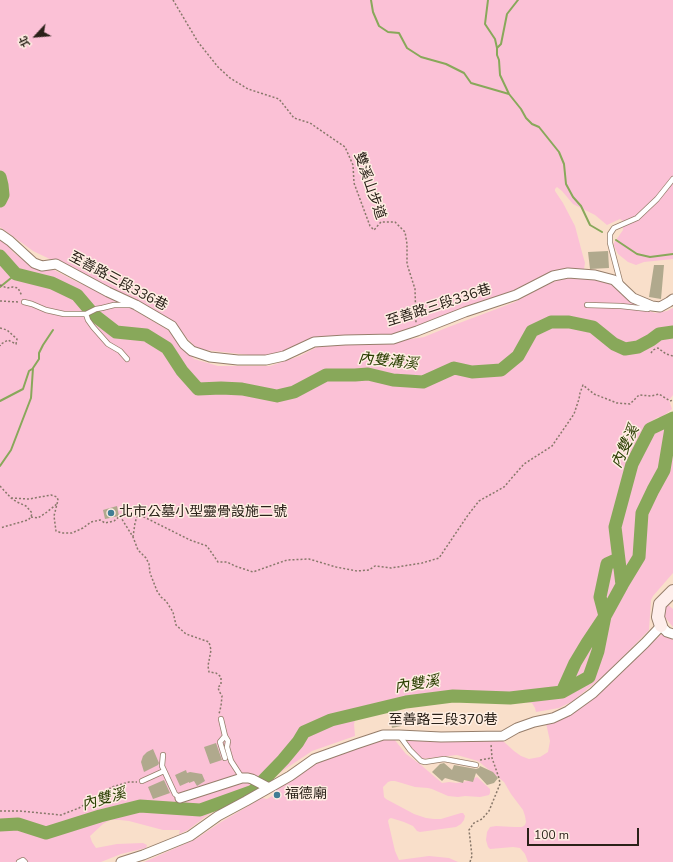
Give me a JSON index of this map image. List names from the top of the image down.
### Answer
{
  "streets": {
    "street": ["至善路三段336巷", "至善路三段370巷"],
    "path": ["雙溪山步道"]
  },
  "crossings": [
    ["雙溪山步道", "至善路三段336巷"]
  ],
  "water": ["內雙溝溪", "內雙溪"],
  "places": ["北市公墓小型靈骨設施二號", "福德廟"],
  "scale_bar": "100 m",
  "north": "bottom left"
}
